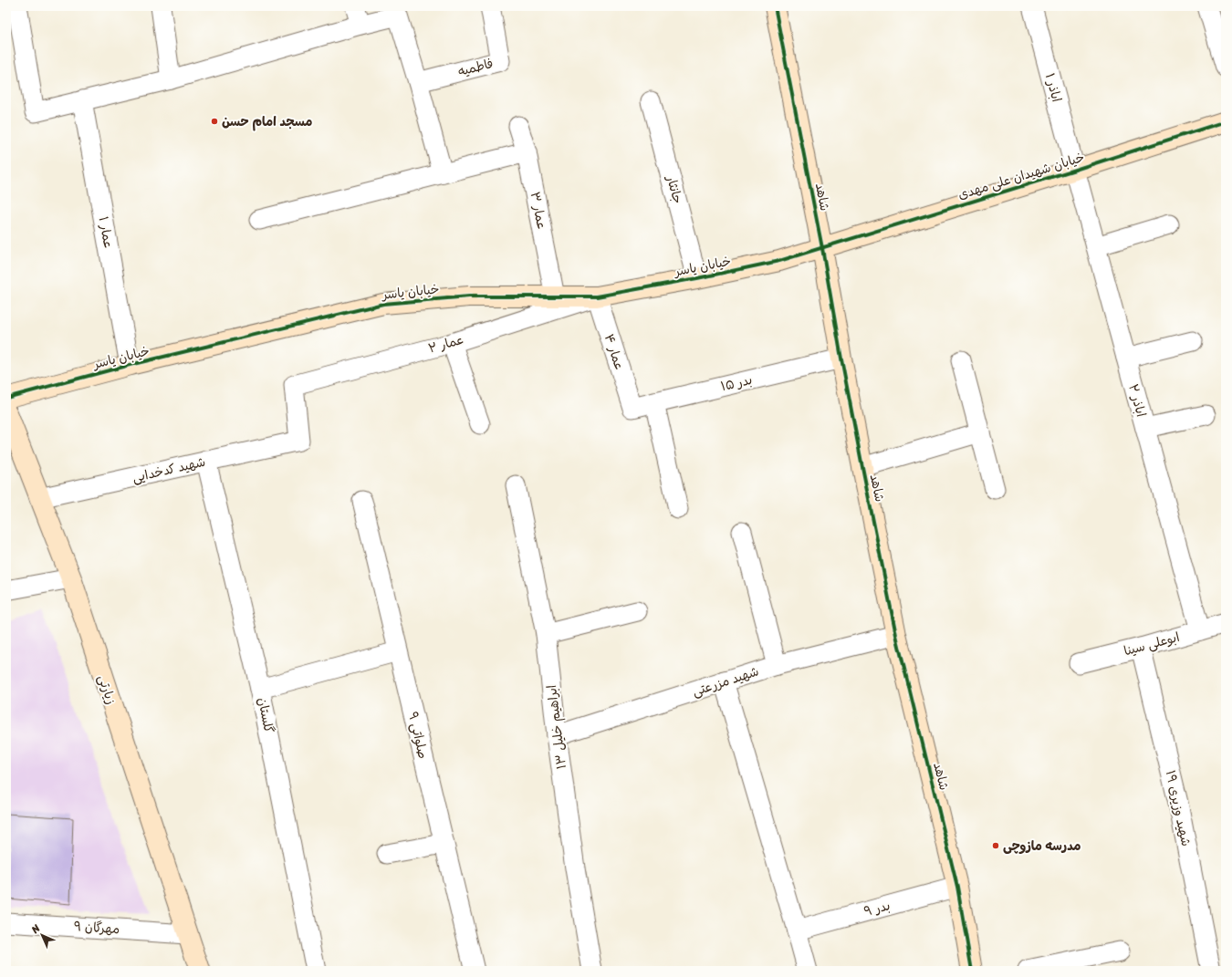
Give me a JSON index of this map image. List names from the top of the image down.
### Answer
{
  "streets": {
    "street": [
      "فاطمیه",
      "اباذر ۱",
      "خیابان شهیدان علی مهدی",
      "جانثار",
      "شاهد",
      "عمار ۳",
      "عمار ۱",
      "خیابان یاسر",
      "عمار ۲",
      "عمار ۴",
      "بدر ۱۵",
      "اباذر ۲",
      "شهید کدخدایی",
      "ابوعلی سینا",
      "شهید مزرعتی",
      "زیارتی",
      "گلستان",
      "ابراهیم خلیل ۱۳",
      "صلواتی ۹",
      "شهید وزیری ۱۹",
      "بدر ۹",
      "مهرگان ۹"
    ]
  },
  "crossings": [
    ["اباذر ۱", "خیابان شهیدان علی مهدی"],
    ["اباذر ۱", "اباذر ۲"],
    ["خیابان شهیدان علی مهدی", "شاهد"],
    ["خیابان شهیدان علی مهدی", "خیابان یاسر"],
    ["خیابان شهیدان علی مهدی", "اباذر ۲"],
    ["جانثار", "خیابان یاسر"],
    ["شاهد", "خیابان یاسر"],
    ["شاهد", "بدر ۱۵"],
    ["شاهد", "شهید مزرعتی"],
    ["شاهد", "بدر ۹"],
    ["عمار ۳", "خیابان یاسر"],
    ["عمار ۱", "خیابان یاسر"],
    ["خیابان یاسر", "عمار ۲"],
    ["خیابان یاسر", "عمار ۴"],
    ["عمار ۲", "عمار ۴"],
    ["عمار ۲", "شهید کدخدایی"],
    ["عمار ۴", "بدر ۱۵"],
    ["اباذر ۲", "ابوعلی سینا"],
    ["شهید کدخدایی", "زیارتی"],
    ["شهید کدخدایی", "گلستان"],
    ["ابوعلی سینا", "شهید وزیری ۱۹"],
    ["شهید مزرعتی", "ابراهیم خلیل ۱۳"],
    ["زیارتی", "مهرگان ۹"]
  ],
  "places": ["مسجد امام حسن", "مدرسه مازوچی"],
  "north": "top left"
}
